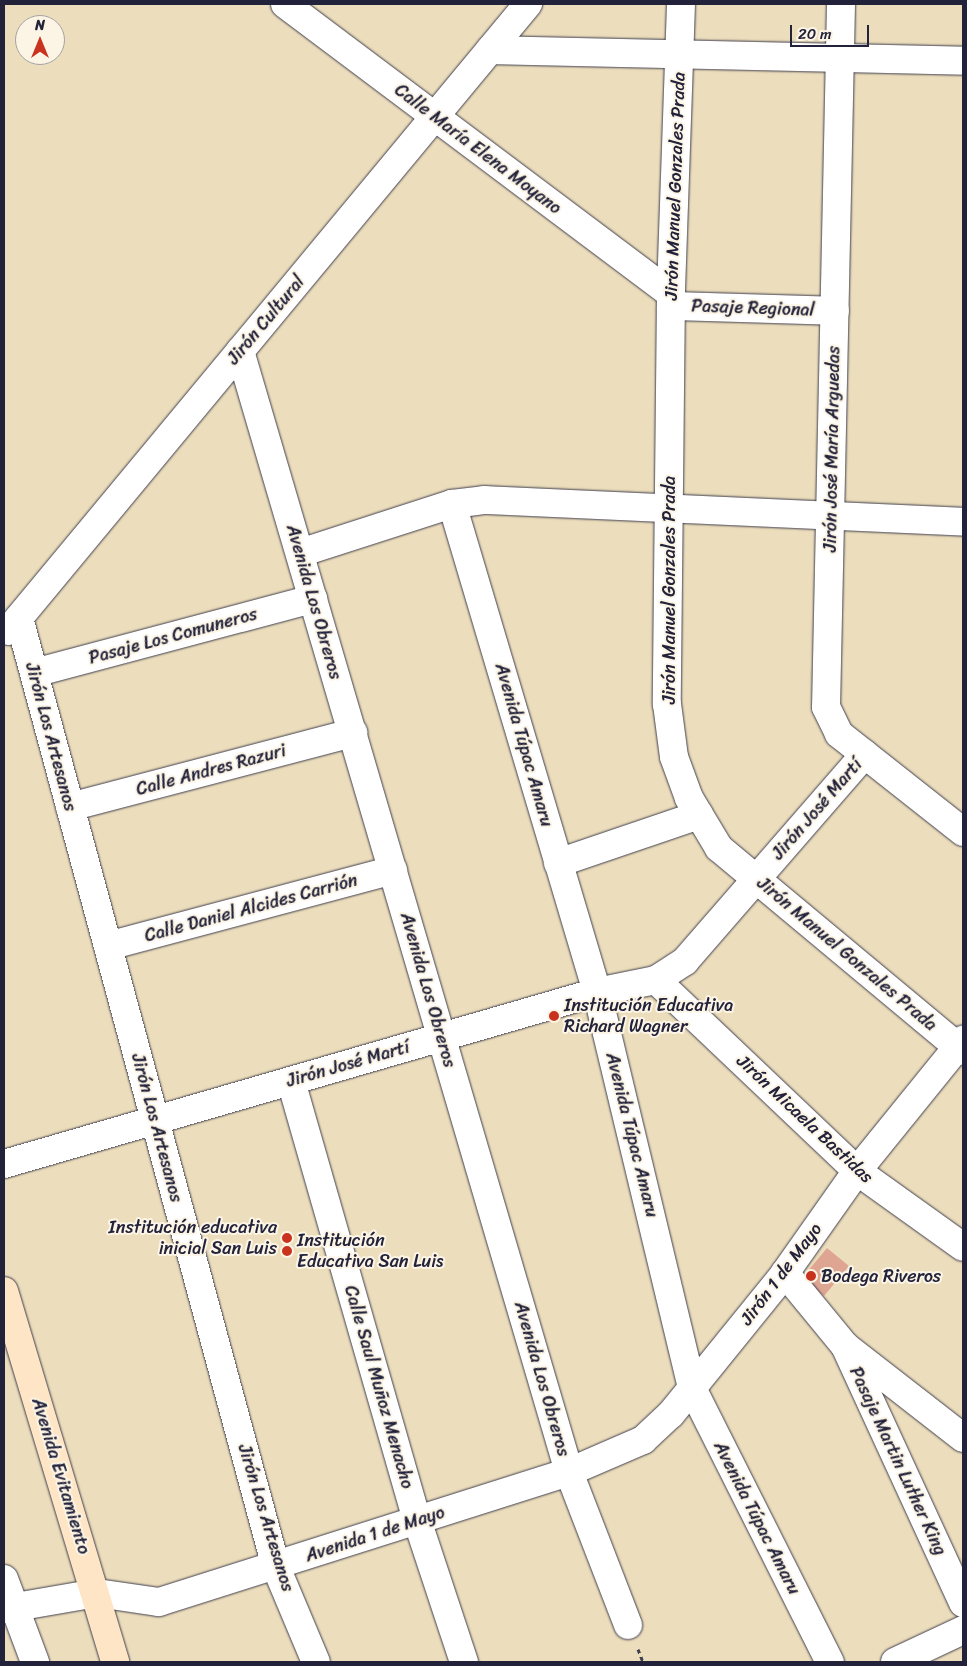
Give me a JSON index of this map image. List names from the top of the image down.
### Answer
{
  "streets": {
    "street": [
      "Calle María Elena Moyano",
      "Jirón Manuel Gonzales Prada",
      "Pasaje Regional",
      "Jirón Cultural",
      "Jirón José María Arguedas",
      "Avenida Los Obreros",
      "Pasaje Los Comuneros",
      "Jirón Los Artesanos",
      "Avenida Túpac Amaru",
      "Calle Andres Razuri",
      "Jirón José Martí",
      "Calle Daniel Alcides Carrión",
      "Jirón Micaela Bastidas",
      "Jirón 1 de Mayo",
      "Calle Saul Muñoz Menacho",
      "Pasaje Martin Luther King",
      "Avenida Evitamiento",
      "Avenida 1 de Mayo"
    ]
  },
  "crossings": [
    ["Calle María Elena Moyano", "Jirón Manuel Gonzales Prada"],
    ["Calle María Elena Moyano", "Pasaje Regional"],
    ["Calle María Elena Moyano", "Jirón Cultural"],
    ["Jirón Manuel Gonzales Prada", "Pasaje Regional"],
    ["Jirón Manuel Gonzales Prada", "Jirón José Martí"],
    ["Jirón Manuel Gonzales Prada", "Jirón 1 de Mayo"],
    ["Pasaje Regional", "Jirón José María Arguedas"],
    ["Jirón Cultural", "Avenida Los Obreros"],
    ["Jirón Cultural", "Jirón Los Artesanos"],
    ["Jirón José María Arguedas", "Jirón José Martí"],
    ["Avenida Los Obreros", "Pasaje Los Comuneros"],
    ["Avenida Los Obreros", "Calle Andres Razuri"],
    ["Avenida Los Obreros", "Jirón José Martí"],
    ["Avenida Los Obreros", "Calle Daniel Alcides Carrión"],
    ["Avenida Los Obreros", "Jirón 1 de Mayo"],
    ["Avenida Los Obreros", "Avenida 1 de Mayo"],
    ["Pasaje Los Comuneros", "Jirón Los Artesanos"],
    ["Jirón Los Artesanos", "Calle Andres Razuri"],
    ["Jirón Los Artesanos", "Jirón José Martí"],
    ["Jirón Los Artesanos", "Calle Daniel Alcides Carrión"],
    ["Jirón Los Artesanos", "Avenida 1 de Mayo"],
    ["Avenida Túpac Amaru", "Jirón José Martí"],
    ["Avenida Túpac Amaru", "Jirón 1 de Mayo"],
    ["Jirón José Martí", "Jirón Micaela Bastidas"],
    ["Jirón José Martí", "Calle Saul Muñoz Menacho"],
    ["Jirón Micaela Bastidas", "Jirón 1 de Mayo"],
    ["Jirón 1 de Mayo", "Avenida 1 de Mayo"],
    ["Calle Saul Muñoz Menacho", "Avenida 1 de Mayo"],
    ["Avenida Evitamiento", "Avenida 1 de Mayo"]
  ],
  "places": [
    "Institución Educativa Richard Wagner",
    "Institución educativa inicial San Luis",
    "Institución Educativa San Luis",
    "Bodega Riveros"
  ],
  "scale_bar": "20 m",
  "north": "top"
}
